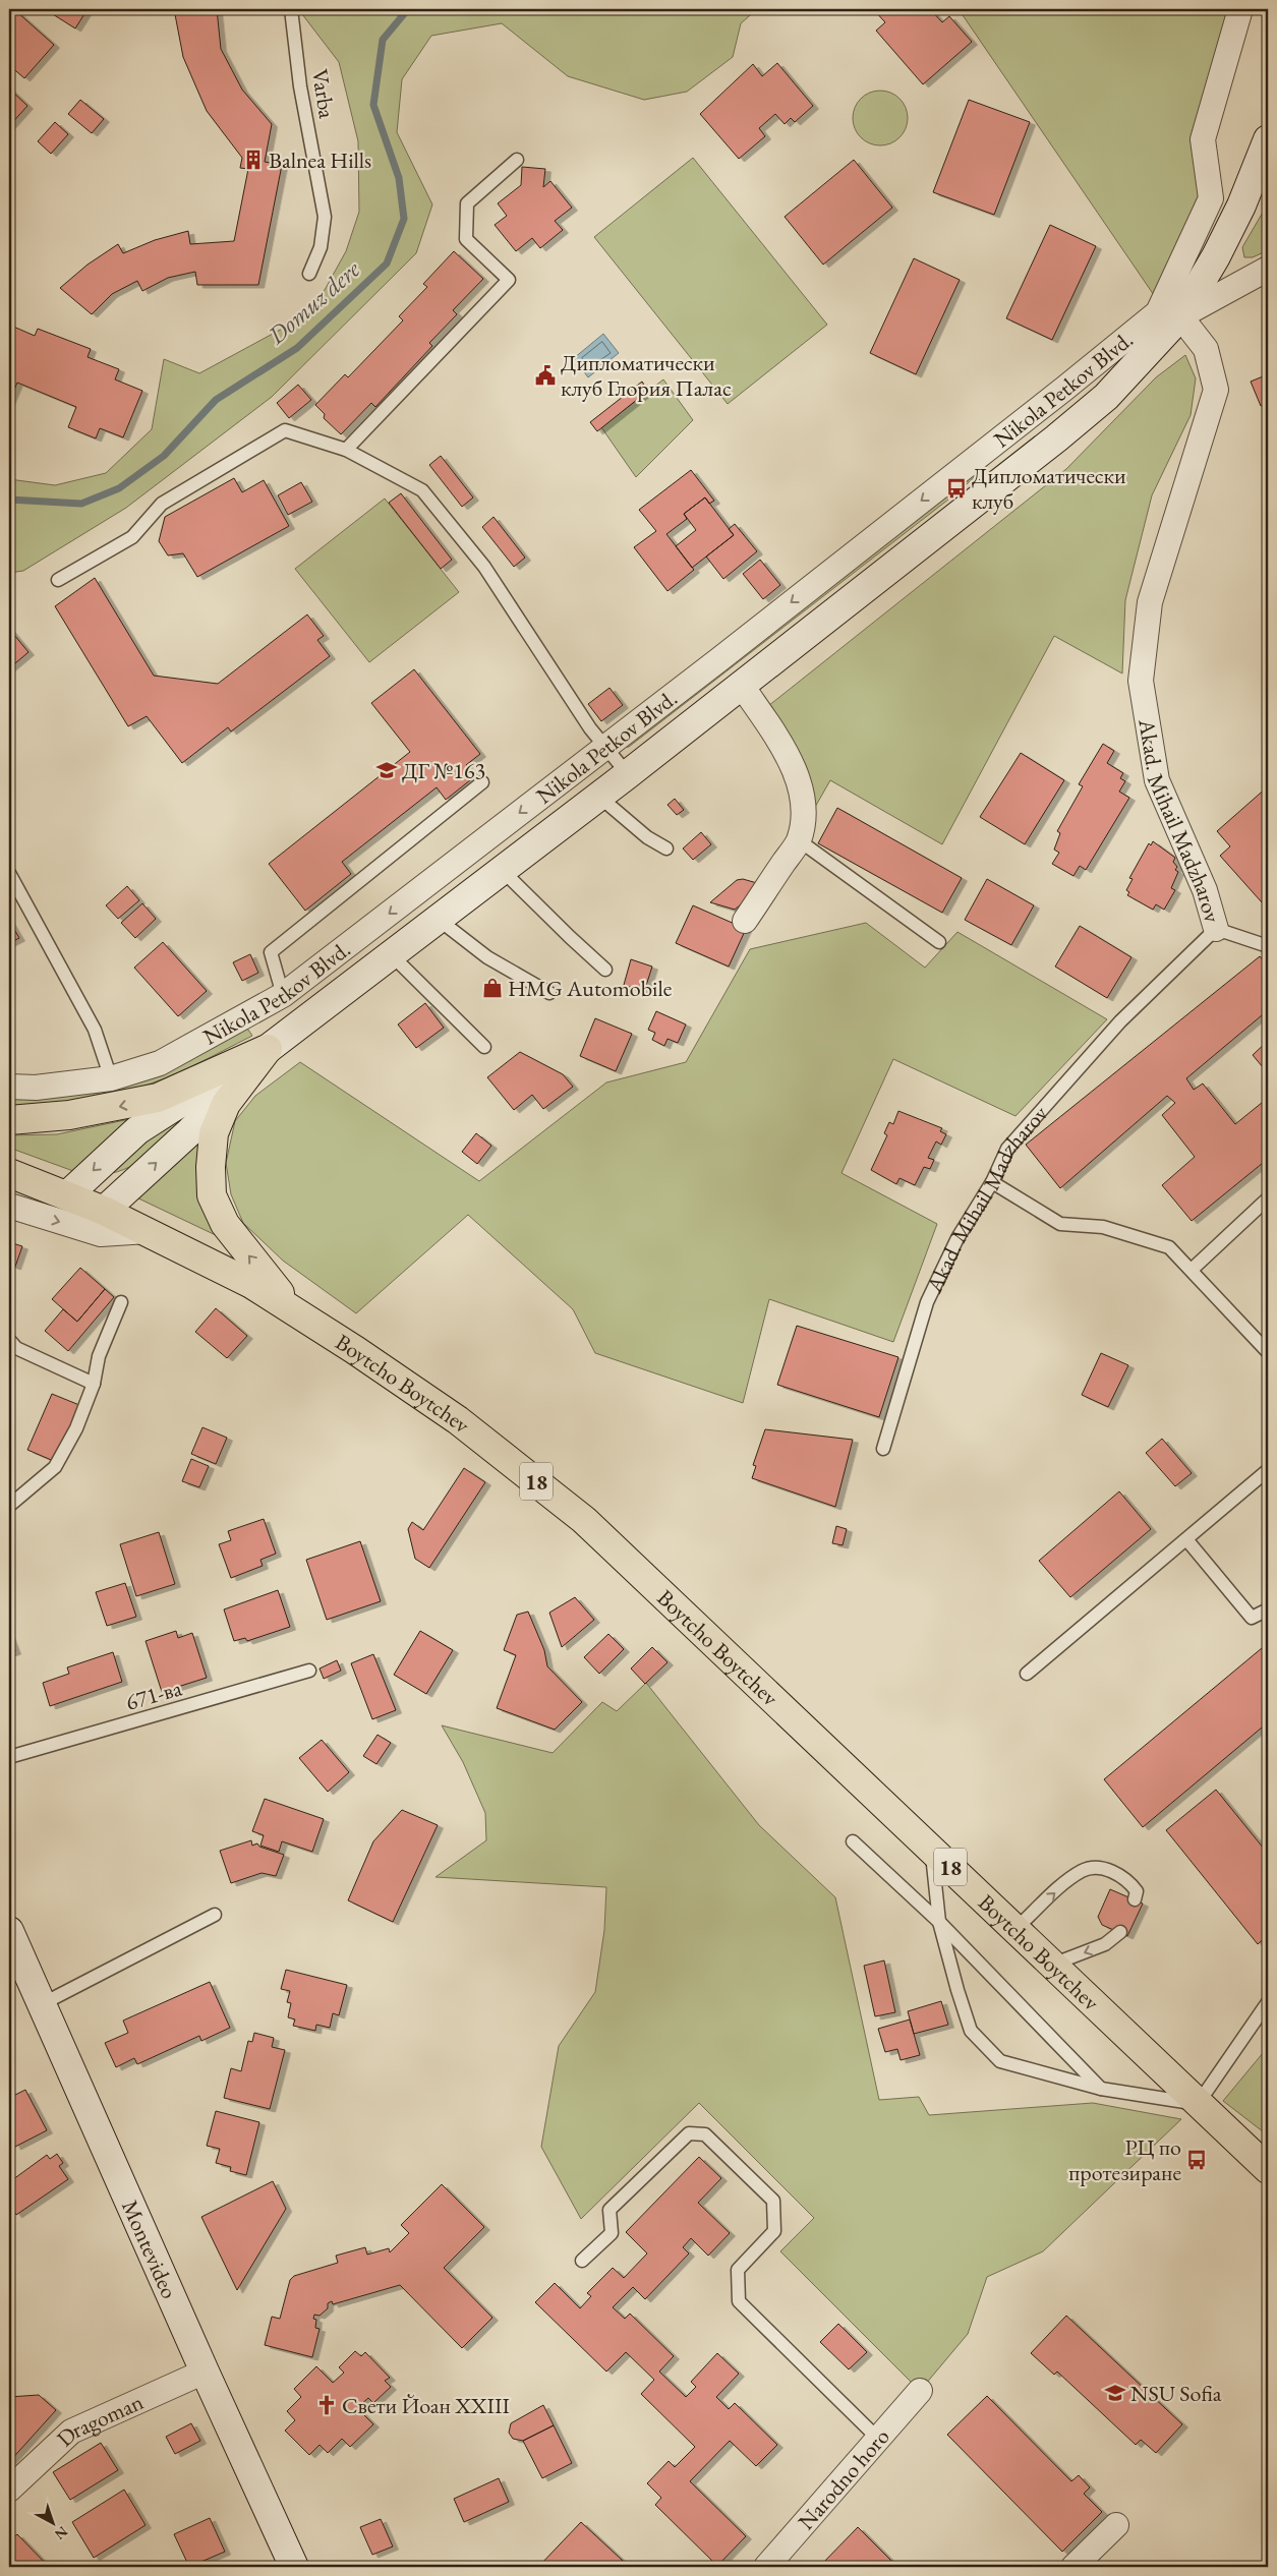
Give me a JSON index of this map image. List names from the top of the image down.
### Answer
{
  "streets": {
    "highway": ["Boytcho Boytchev", "18"],
    "street": [
      "Nikola Petkov Blvd.",
      "Akad. Mihail Madzharov",
      "Montevideo",
      "Dragoman",
      "Narodno horo"
    ],
    "lane": ["Varba", "671-ва"]
  },
  "crossings": [
    ["Nikola Petkov Blvd.", "Akad. Mihail Madzharov"],
    ["Nikola Petkov Blvd.", "Boytcho Boytchev"],
    ["Nikola Petkov Blvd.", "18"],
    ["Boytcho Boytchev", "18"],
    ["Montevideo", "Dragoman"]
  ],
  "water": ["Domuz dere"],
  "places": {
    "building": ["Balnea Hills"],
    "public building": ["Дипломатически клуб Глория Палас"],
    "bus stop": ["Дипломатически клуб", "РЦ по протезиране"],
    "school or university": ["ДГ №163", "NSU Sofia"],
    "shop": ["HMG Automobile"],
    "church": ["Свети Йоан XXIII"]
  },
  "north": "bottom right"
}
